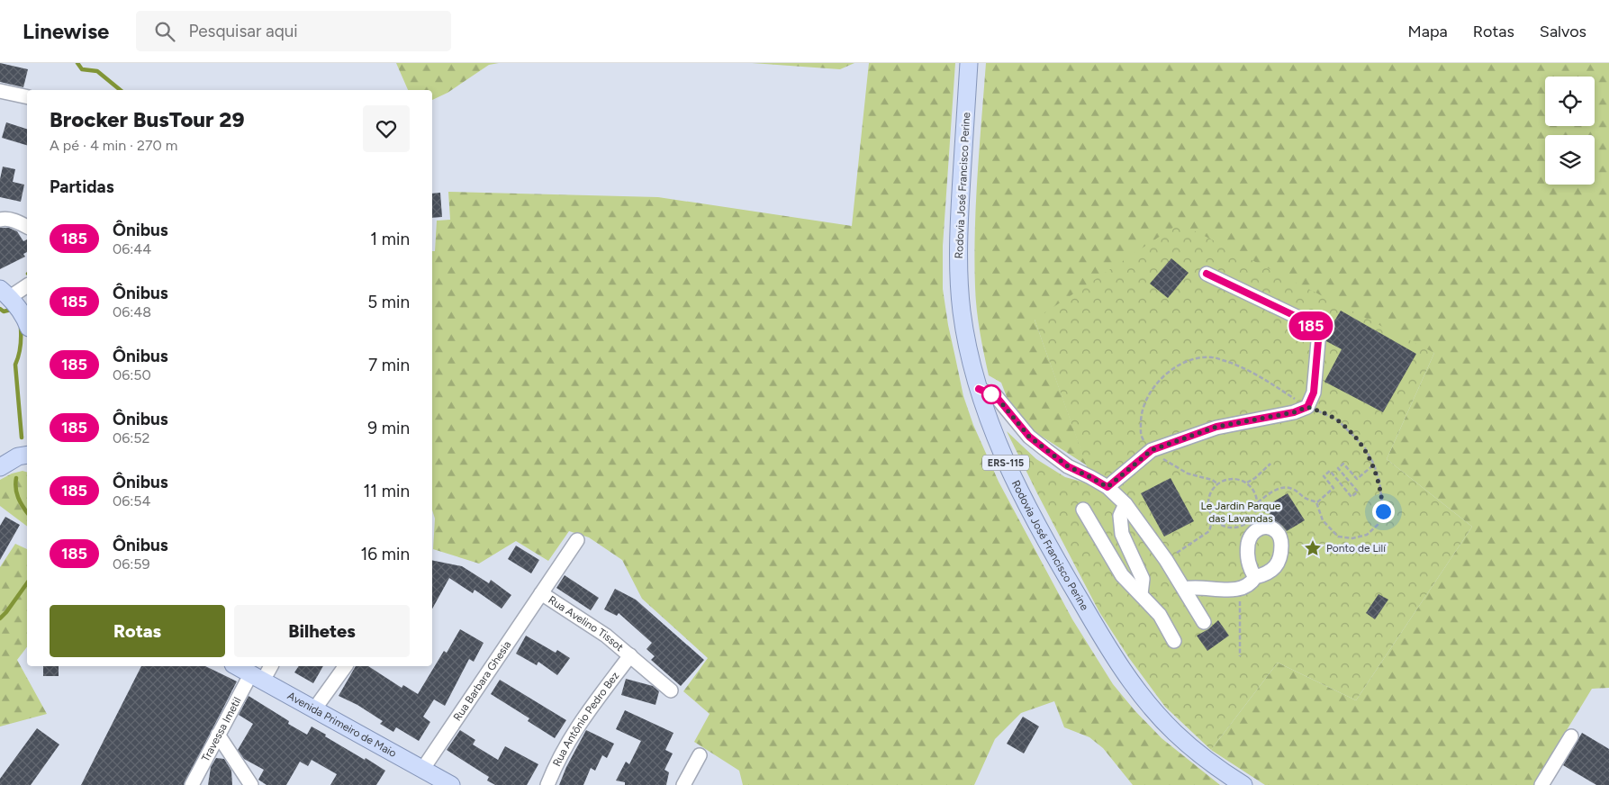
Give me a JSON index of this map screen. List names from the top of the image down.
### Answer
{
  "streets": {
    "main road": ["Rodovia José Francisco Perine", "ERS-115", "Avenida Primeiro de Maio"],
    "street": [
      "Rua Avelino Tissot",
      "Rua Barbara Ghesia",
      "Rua Antônio Pedro Bez",
      "Travessa Imetil"
    ]
  },
  "crossings": [
    ["Rua Avelino Tissot", "Rua Barbara Ghesia"],
    ["Rua Avelino Tissot", "Rua Antônio Pedro Bez"],
    ["Rua Barbara Ghesia", "Avenida Primeiro de Maio"],
    ["Avenida Primeiro de Maio", "Travessa Imetil"]
  ],
  "parks": ["Le Jardin Parque das Lavandas"],
  "places": {
    "place": ["Ponto de Lilí"]
  },
  "lines": ["bus line 185"],
  "page": {
    "header": "Linewise",
    "search": "Pesquisar aqui",
    "nav": ["Mapa", "Rotas", "Salvos"],
    "on_map": "185",
    "heading": [
      ["Brocker BusTour 29", "A pé · 4 min · 270 m"],
      "Partidas"
    ],
    "list": [
      {
        "mark": "185",
        "name": "Ônibus",
        "note": "06:44",
        "value": "1 min"
      },
      {
        "mark": "185",
        "name": "Ônibus",
        "note": "06:48",
        "value": "5 min"
      },
      {
        "mark": "185",
        "name": "Ônibus",
        "note": "06:50",
        "value": "7 min"
      },
      {
        "mark": "185",
        "name": "Ônibus",
        "note": "06:52",
        "value": "9 min"
      },
      {
        "mark": "185",
        "name": "Ônibus",
        "note": "06:54",
        "value": "11 min"
      },
      {
        "mark": "185",
        "name": "Ônibus",
        "note": "06:59",
        "value": "16 min"
      }
    ],
    "buttons": ["Rotas", "Bilhetes"]
  }
}
